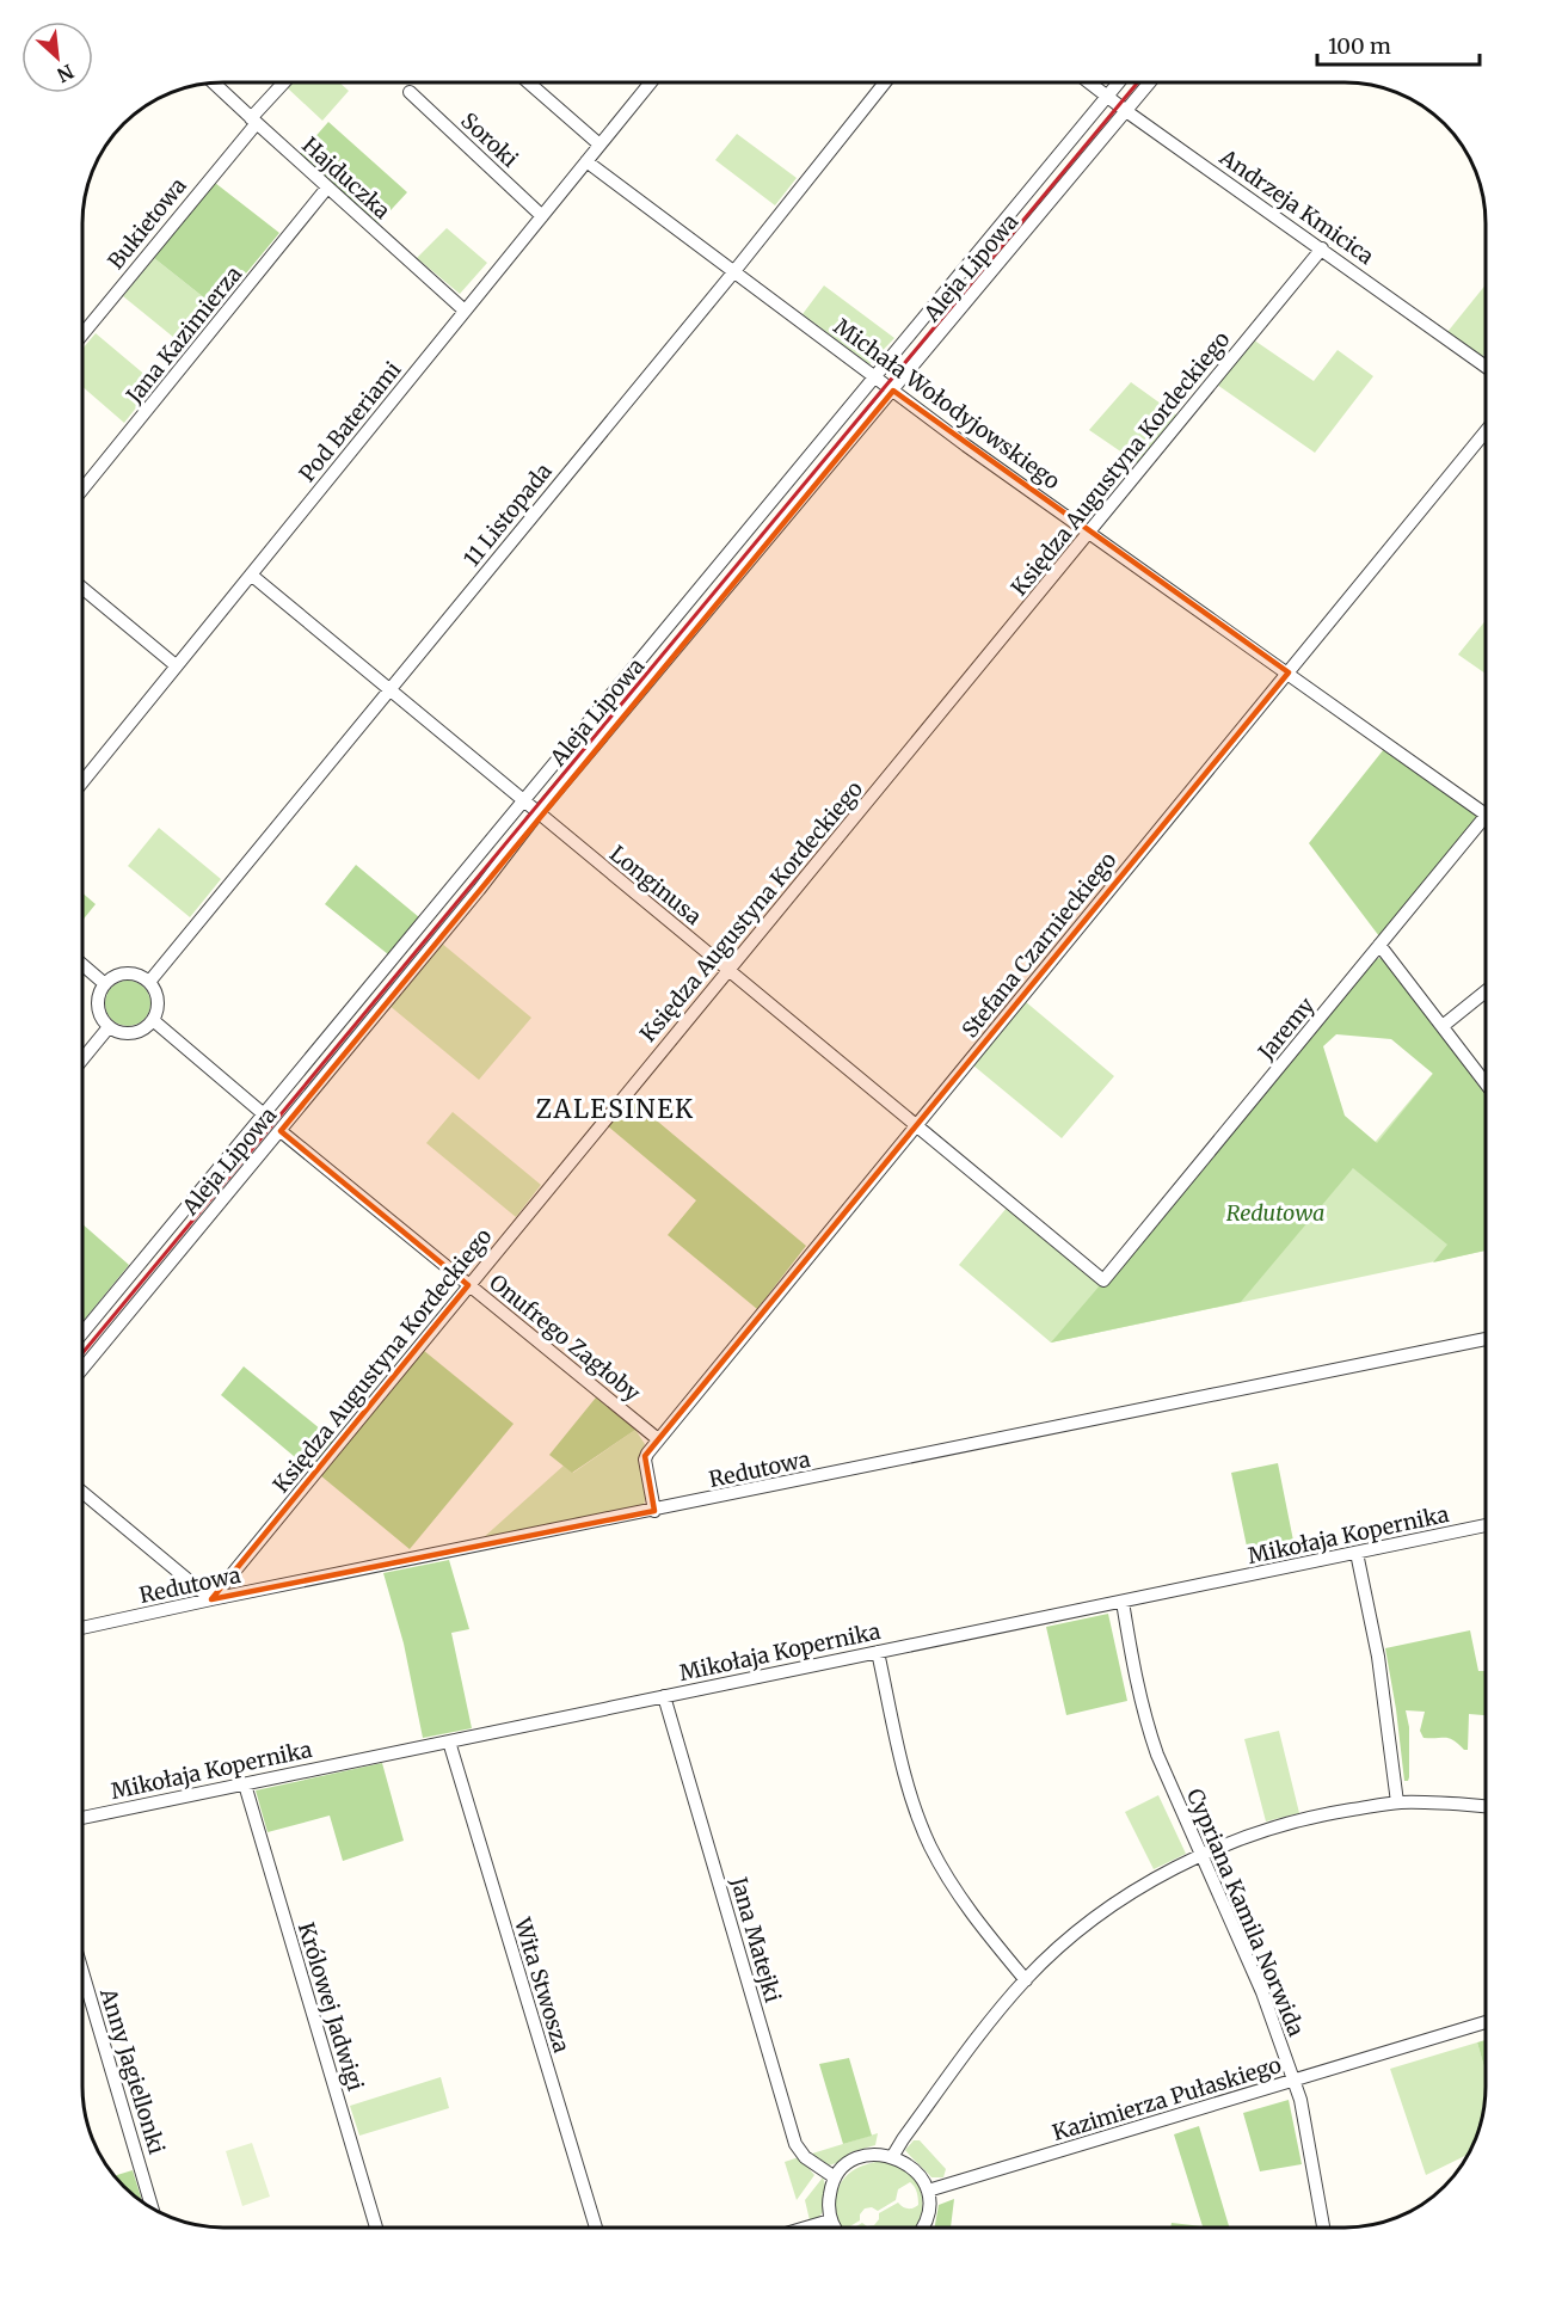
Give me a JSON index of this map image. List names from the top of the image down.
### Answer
{
  "streets": {
    "street": [
      "Soroki",
      "Hajduczka",
      "Andrzeja Kmicica",
      "Bukietowa",
      "Aleja Lipowa",
      "Jana Kazimierza",
      "Michała Wołodyjowskiego",
      "Pod Bateriami",
      "Księdza Augustyna Kordeckiego",
      "11 Listopada",
      "Longinusa",
      "Stefana Czarnieckiego",
      "Jaremy",
      "Onufrego Zagłoby",
      "Redutowa",
      "Mikołaja Kopernika",
      "Cypriana Kamila Norwida",
      "Jana Matejki",
      "Wita Stwosza",
      "Królowej Jadwigi",
      "Anny Jagiellonki",
      "Kazimierza Pułaskiego"
    ]
  },
  "crossings": [
    ["Soroki", "Pod Bateriami"],
    ["Hajduczka", "Bukietowa"],
    ["Hajduczka", "Jana Kazimierza"],
    ["Hajduczka", "Pod Bateriami"],
    ["Andrzeja Kmicica", "Aleja Lipowa"],
    ["Andrzeja Kmicica", "Księdza Augustyna Kordeckiego"],
    ["Aleja Lipowa", "Michała Wołodyjowskiego"],
    ["Aleja Lipowa", "Longinusa"],
    ["Aleja Lipowa", "Onufrego Zagłoby"],
    ["Michała Wołodyjowskiego", "Pod Bateriami"],
    ["Michała Wołodyjowskiego", "Księdza Augustyna Kordeckiego"],
    ["Michała Wołodyjowskiego", "11 Listopada"],
    ["Michała Wołodyjowskiego", "Stefana Czarnieckiego"],
    ["Pod Bateriami", "Longinusa"],
    ["Księdza Augustyna Kordeckiego", "Longinusa"],
    ["Księdza Augustyna Kordeckiego", "Onufrego Zagłoby"],
    ["Księdza Augustyna Kordeckiego", "Redutowa"],
    ["11 Listopada", "Longinusa"],
    ["Longinusa", "Stefana Czarnieckiego"],
    ["Longinusa", "Jaremy"],
    ["Stefana Czarnieckiego", "Onufrego Zagłoby"],
    ["Stefana Czarnieckiego", "Redutowa"],
    ["Mikołaja Kopernika", "Cypriana Kamila Norwida"],
    ["Mikołaja Kopernika", "Jana Matejki"],
    ["Mikołaja Kopernika", "Wita Stwosza"],
    ["Mikołaja Kopernika", "Królowej Jadwigi"],
    ["Cypriana Kamila Norwida", "Kazimierza Pułaskiego"]
  ],
  "districts": ["ZALESINEK"],
  "parks": ["Redutowa"],
  "scale_bar": "100 m",
  "north": "bottom right"
}
